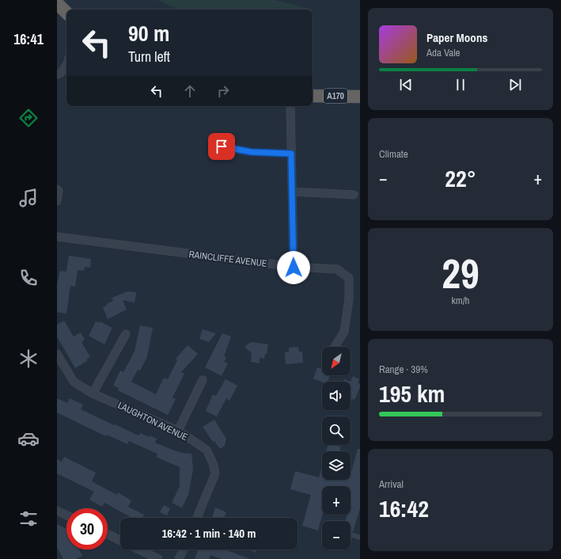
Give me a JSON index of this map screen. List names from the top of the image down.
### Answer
{
  "streets": {
    "highway": ["A170"],
    "street": ["RAINCLIFFE AVENUE", "LAUGHTON AVENUE"]
  },
  "north": "bottom left",
  "page": {
    "tabs": "16:41",
    "turn": ["90 m", "Turn left"],
    "song": ["Paper Moons", "Ada Vale"],
    "tile": [
      "Climate",
      ["29", "km/h"],
      ["Range · 39%", "195 km"],
      ["Arrival", "16:42"]
    ],
    "heat": ["−", "22°", "+"],
    "map_buttons": ["+", "−"],
    "limit": "30",
    "trip": "16:42 · 1 min · 140 m"
  }
}
